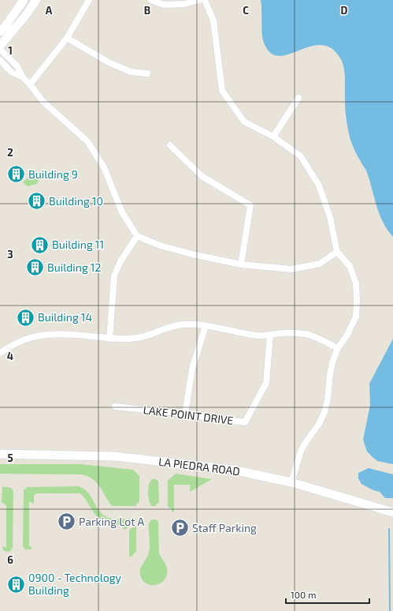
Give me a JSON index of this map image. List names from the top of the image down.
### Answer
{
  "streets": {
    "street": ["LAKE POINT DRIVE", "LA PIEDRA ROAD"]
  },
  "places": {
    "building": [
      "Building 9",
      "Building 10",
      "Building 11",
      "Building 12",
      "Building 14",
      "0900 - Technology Building"
    ],
    "parking": ["Parking Lot A", "Staff Parking"]
  },
  "scale_bar": "100 m",
  "grid": {
    "columns": [
      "A",
      "B",
      "C",
      "D"
    ],
    "rows": [
      "1",
      "2",
      "3",
      "4",
      "5",
      "6"
    ]
  }
}
